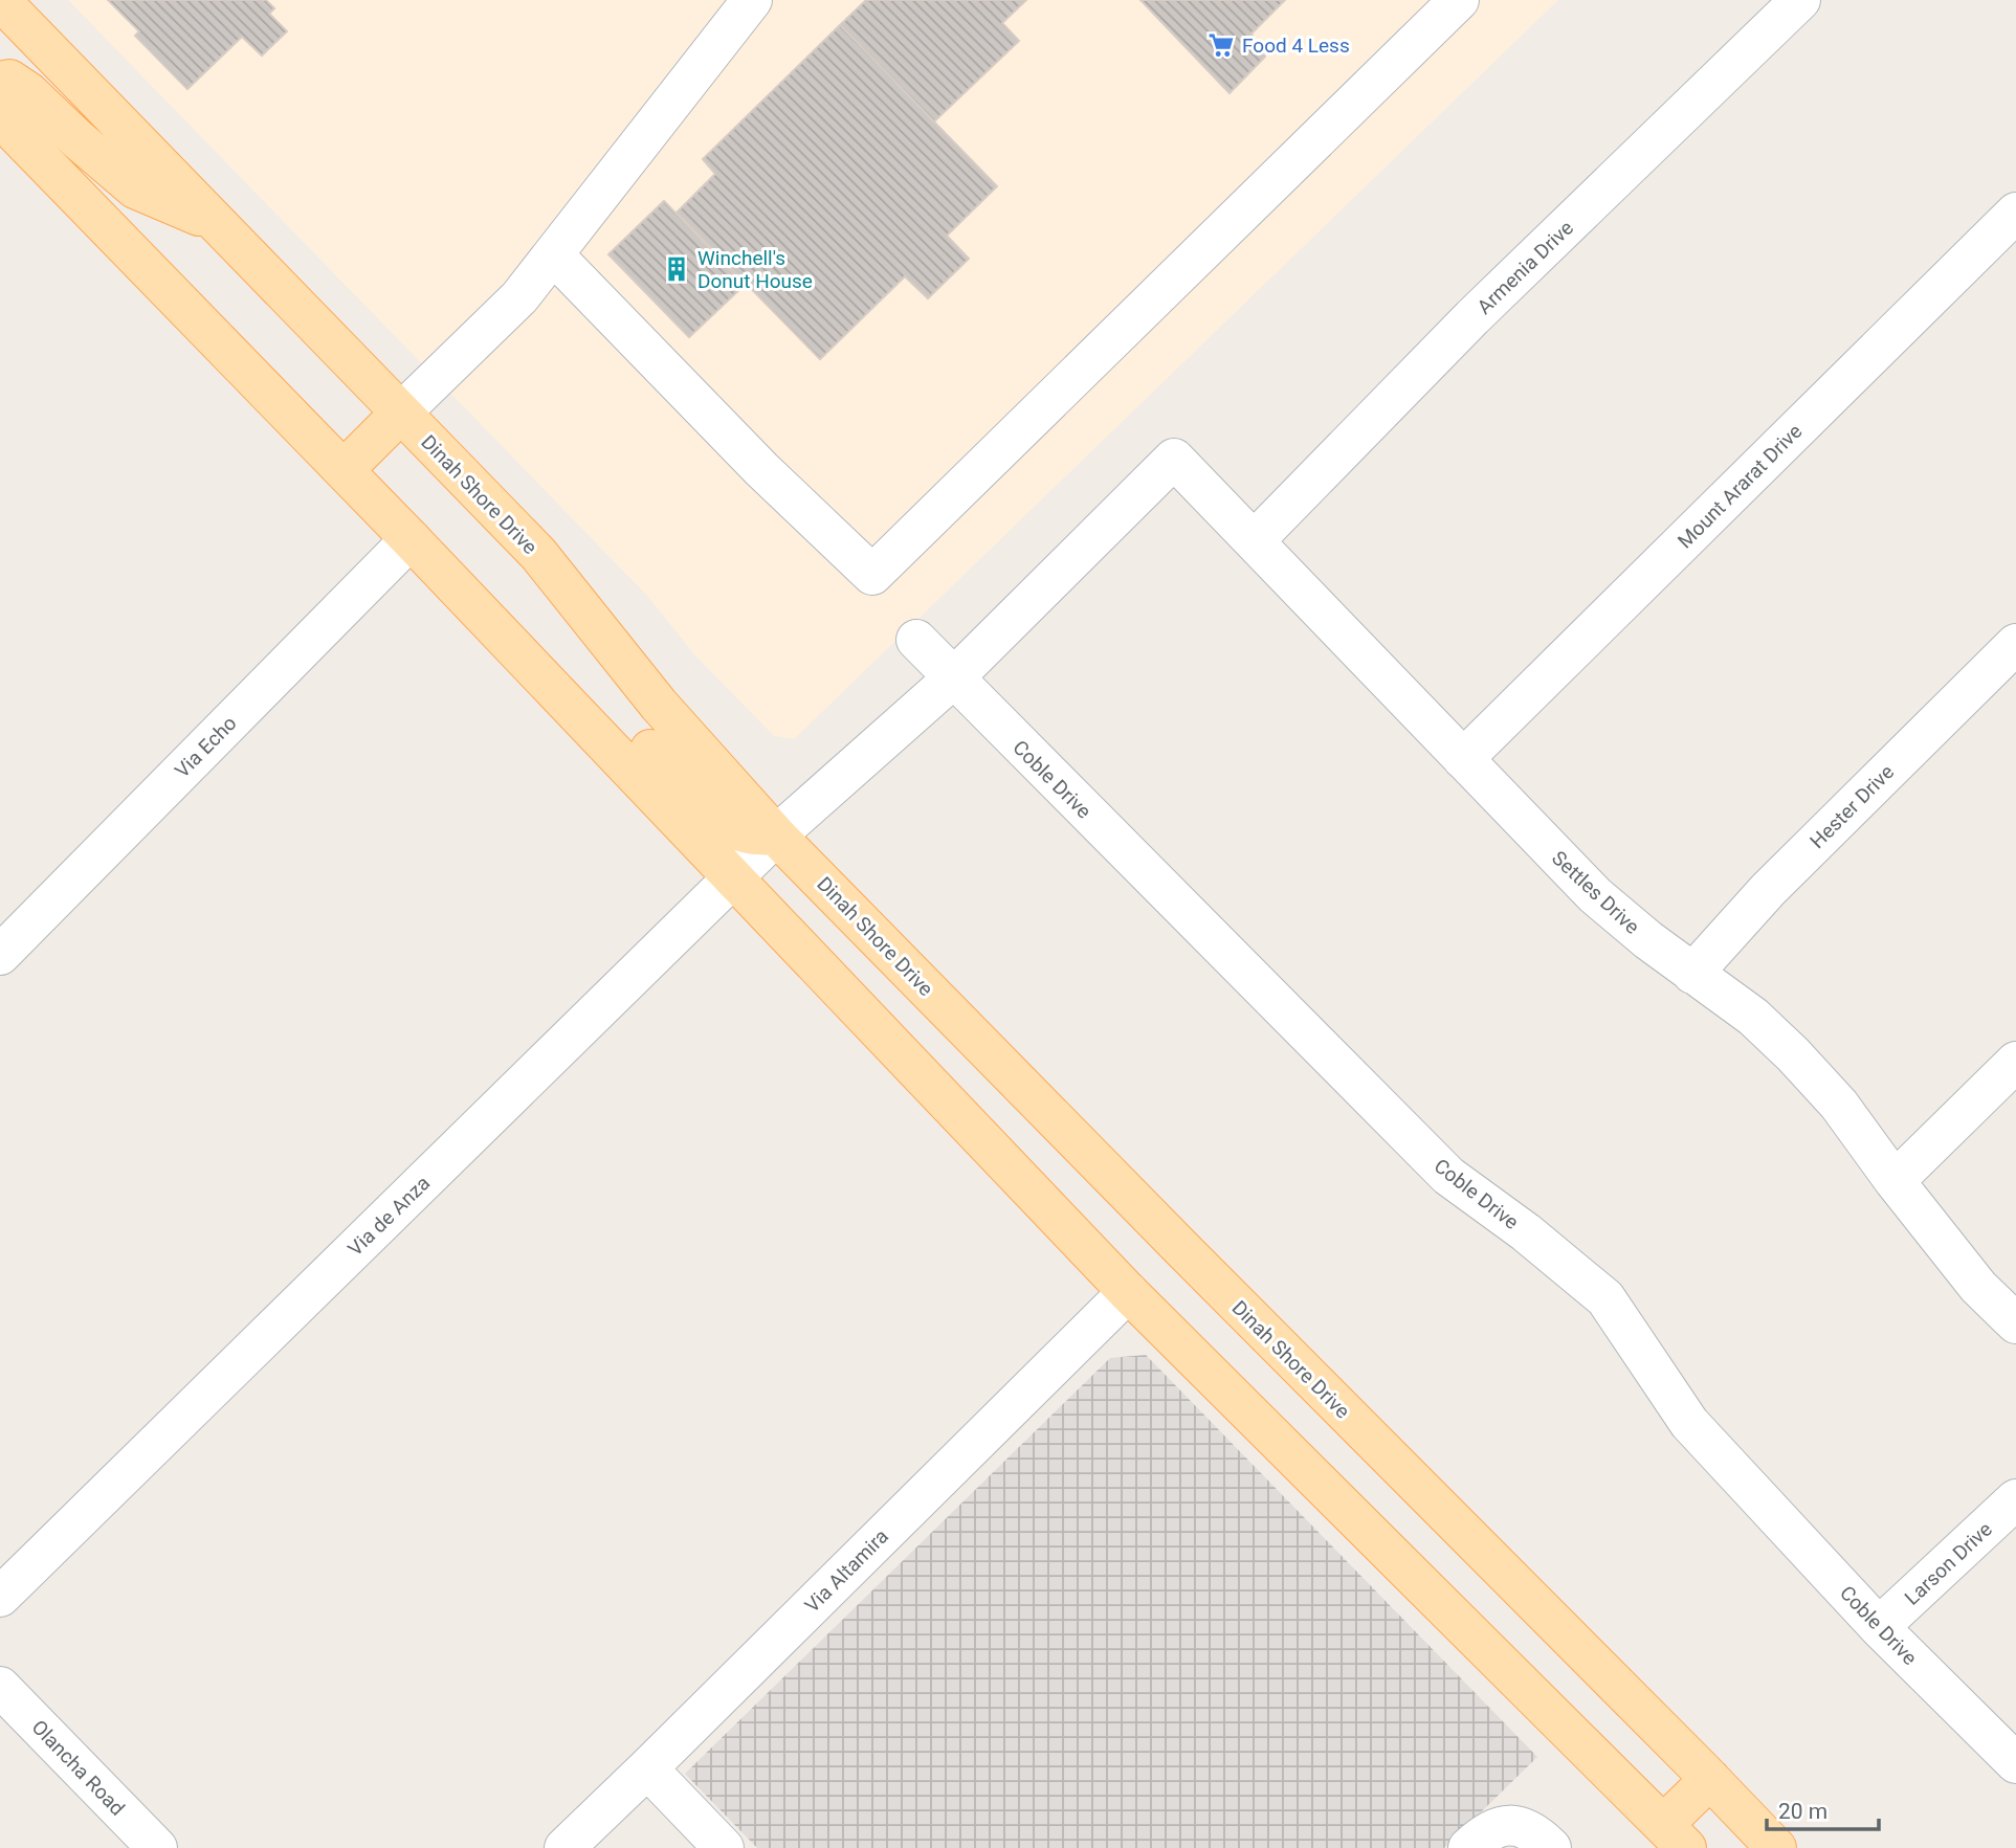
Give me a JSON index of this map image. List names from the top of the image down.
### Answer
{
  "streets": {
    "main road": ["Dinah Shore Drive"],
    "street": [
      "Armenia Drive",
      "Mount Ararat Drive",
      "Via Echo",
      "Coble Drive",
      "Hester Drive",
      "Settles Drive",
      "Via de Anza",
      "Larson Drive",
      "Via Altamira",
      "Olancha Road"
    ]
  },
  "crossings": [
    ["Armenia Drive", "Settles Drive"],
    ["Mount Ararat Drive", "Settles Drive"],
    ["Dinah Shore Drive", "Via de Anza"],
    ["Coble Drive", "Via de Anza"],
    ["Coble Drive", "Larson Drive"],
    ["Hester Drive", "Settles Drive"],
    ["Settles Drive", "Via de Anza"]
  ],
  "places": {
    "supermarket": ["Food 4 Less"],
    "building": ["Winchell's Donut House"]
  },
  "scale_bar": "20 m"
}
